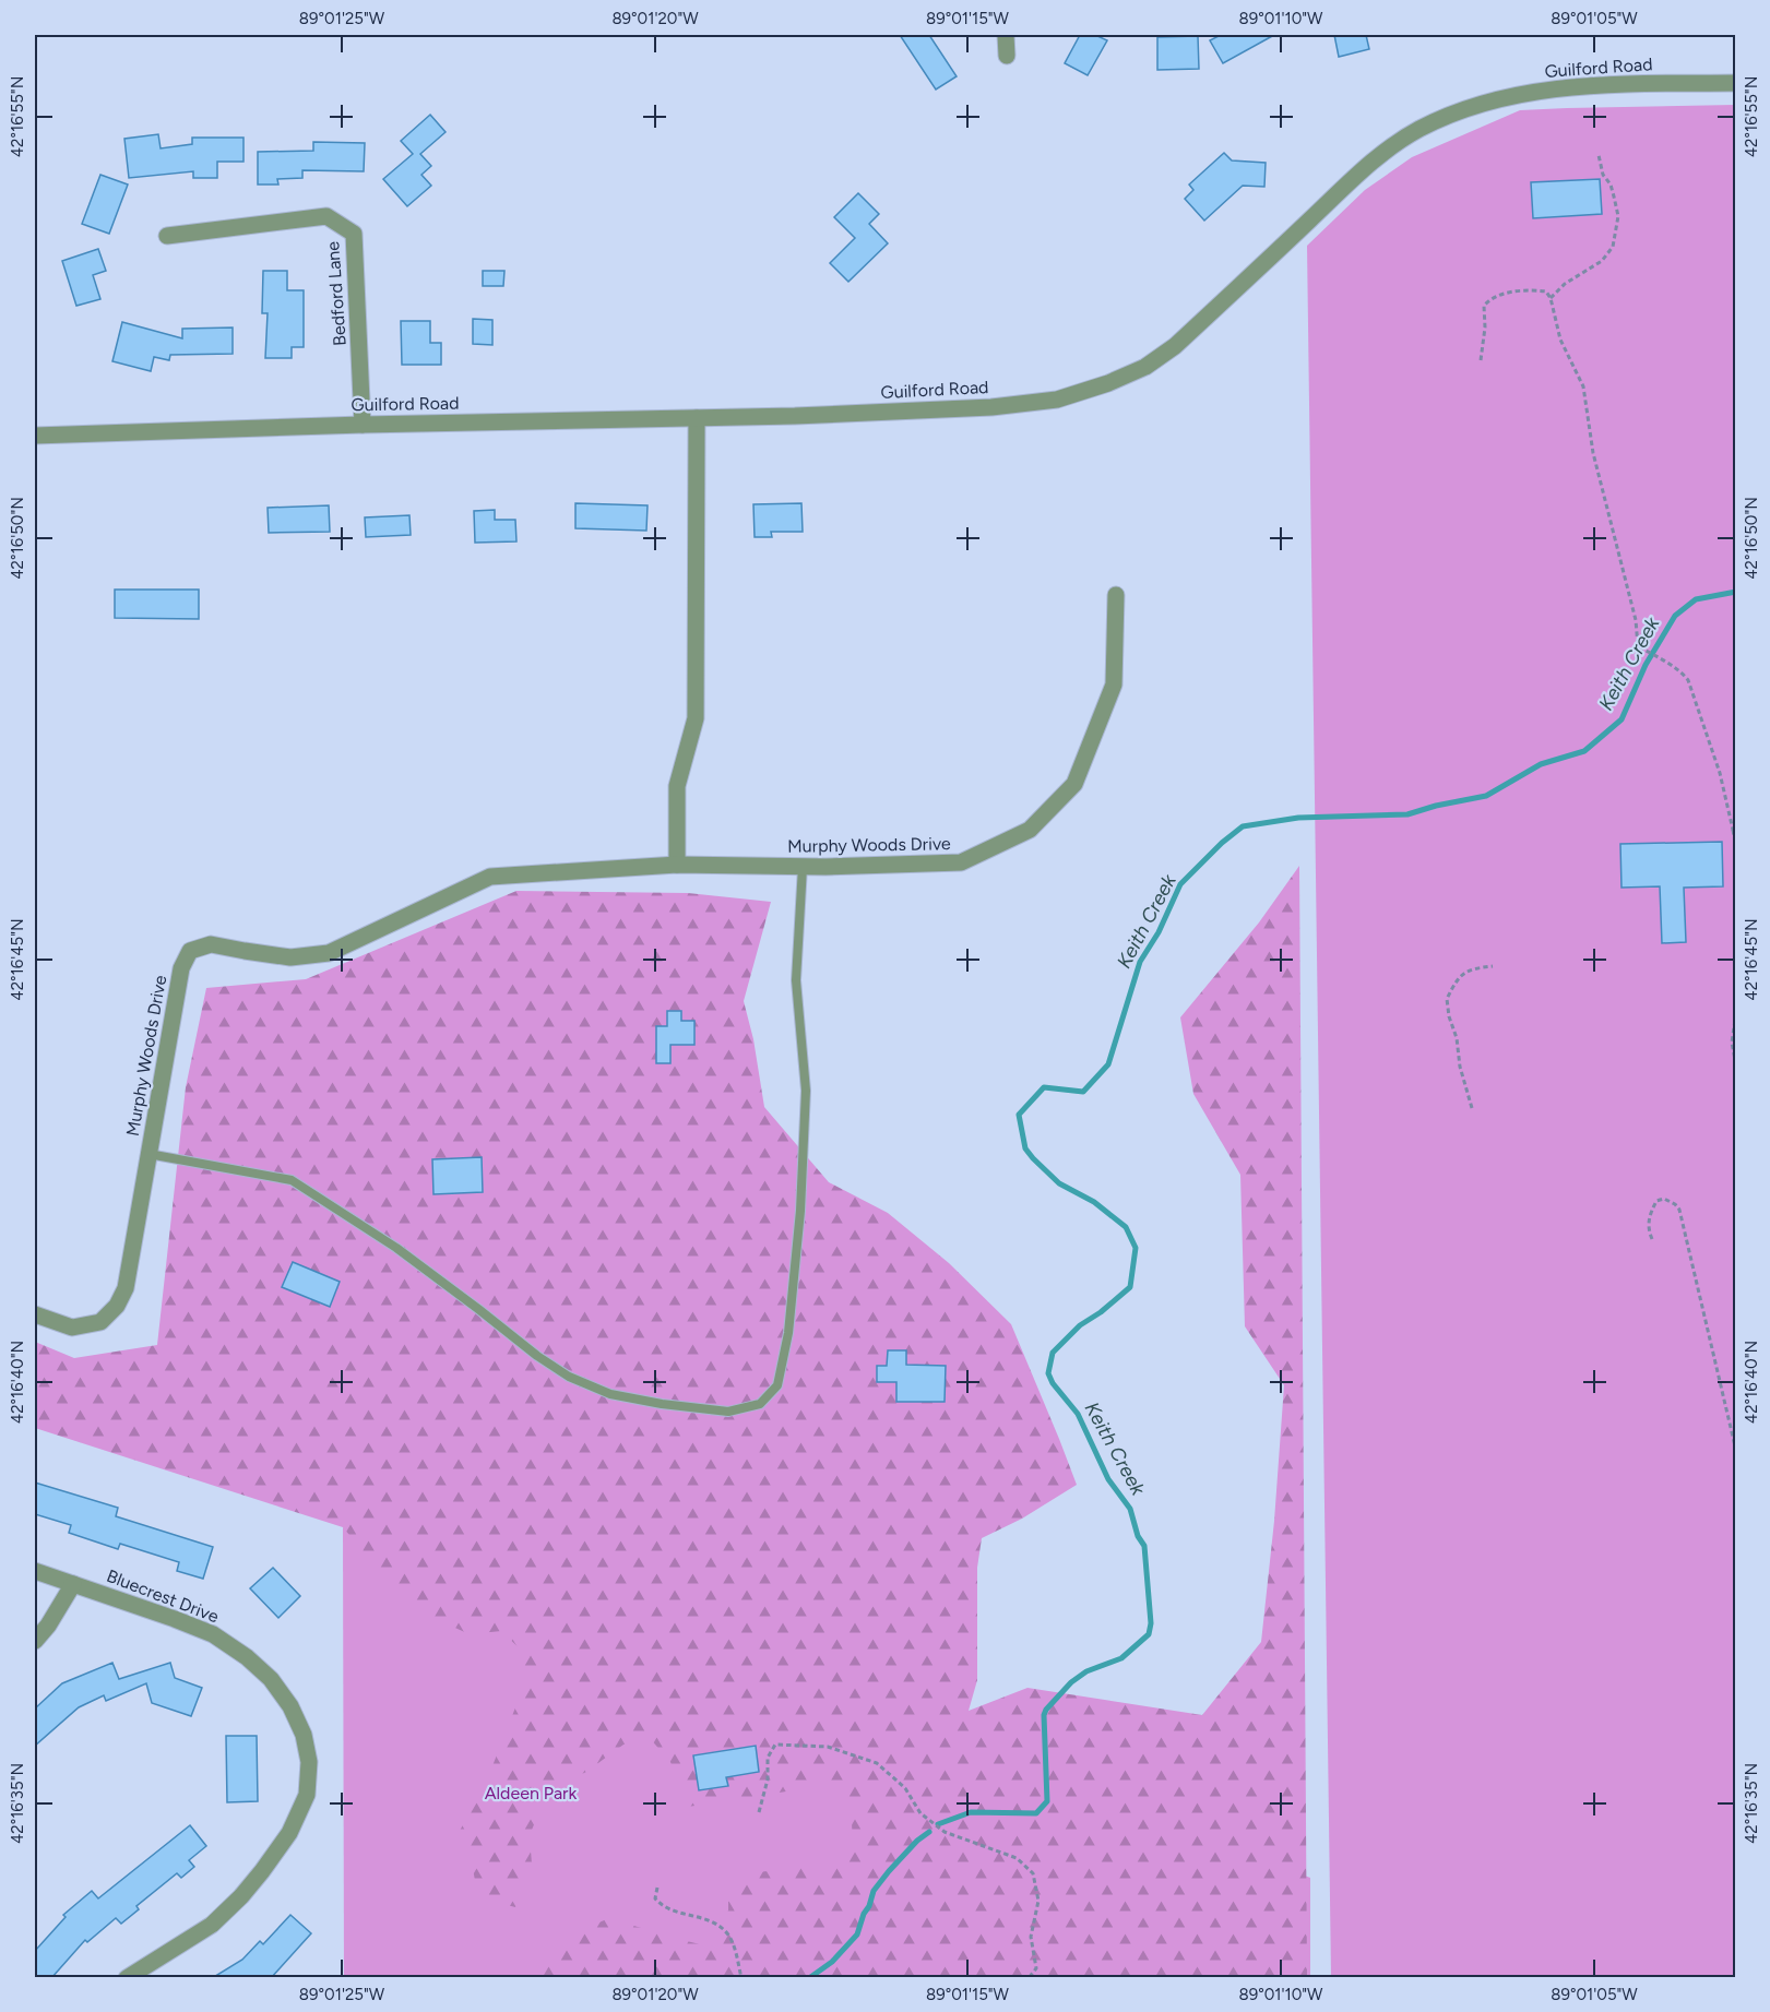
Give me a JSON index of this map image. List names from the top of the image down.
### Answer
{
  "streets": {
    "street": [
      "Guilford Road",
      "Bedford Lane",
      "Murphy Woods Drive",
      "Bluecrest Drive"
    ]
  },
  "crossings": [
    ["Guilford Road", "Bedford Lane"]
  ],
  "water": ["Keith Creek"],
  "parks": ["Aldeen Park"],
  "coordinates": [
    "89°01'25\"W",
    "89°01'20\"W",
    "89°01'15\"W",
    "89°01'10\"W",
    "89°01'05\"W",
    "42°16'55\"N",
    "42°16'50\"N",
    "42°16'45\"N",
    "42°16'40\"N",
    "42°16'35\"N"
  ]
}
